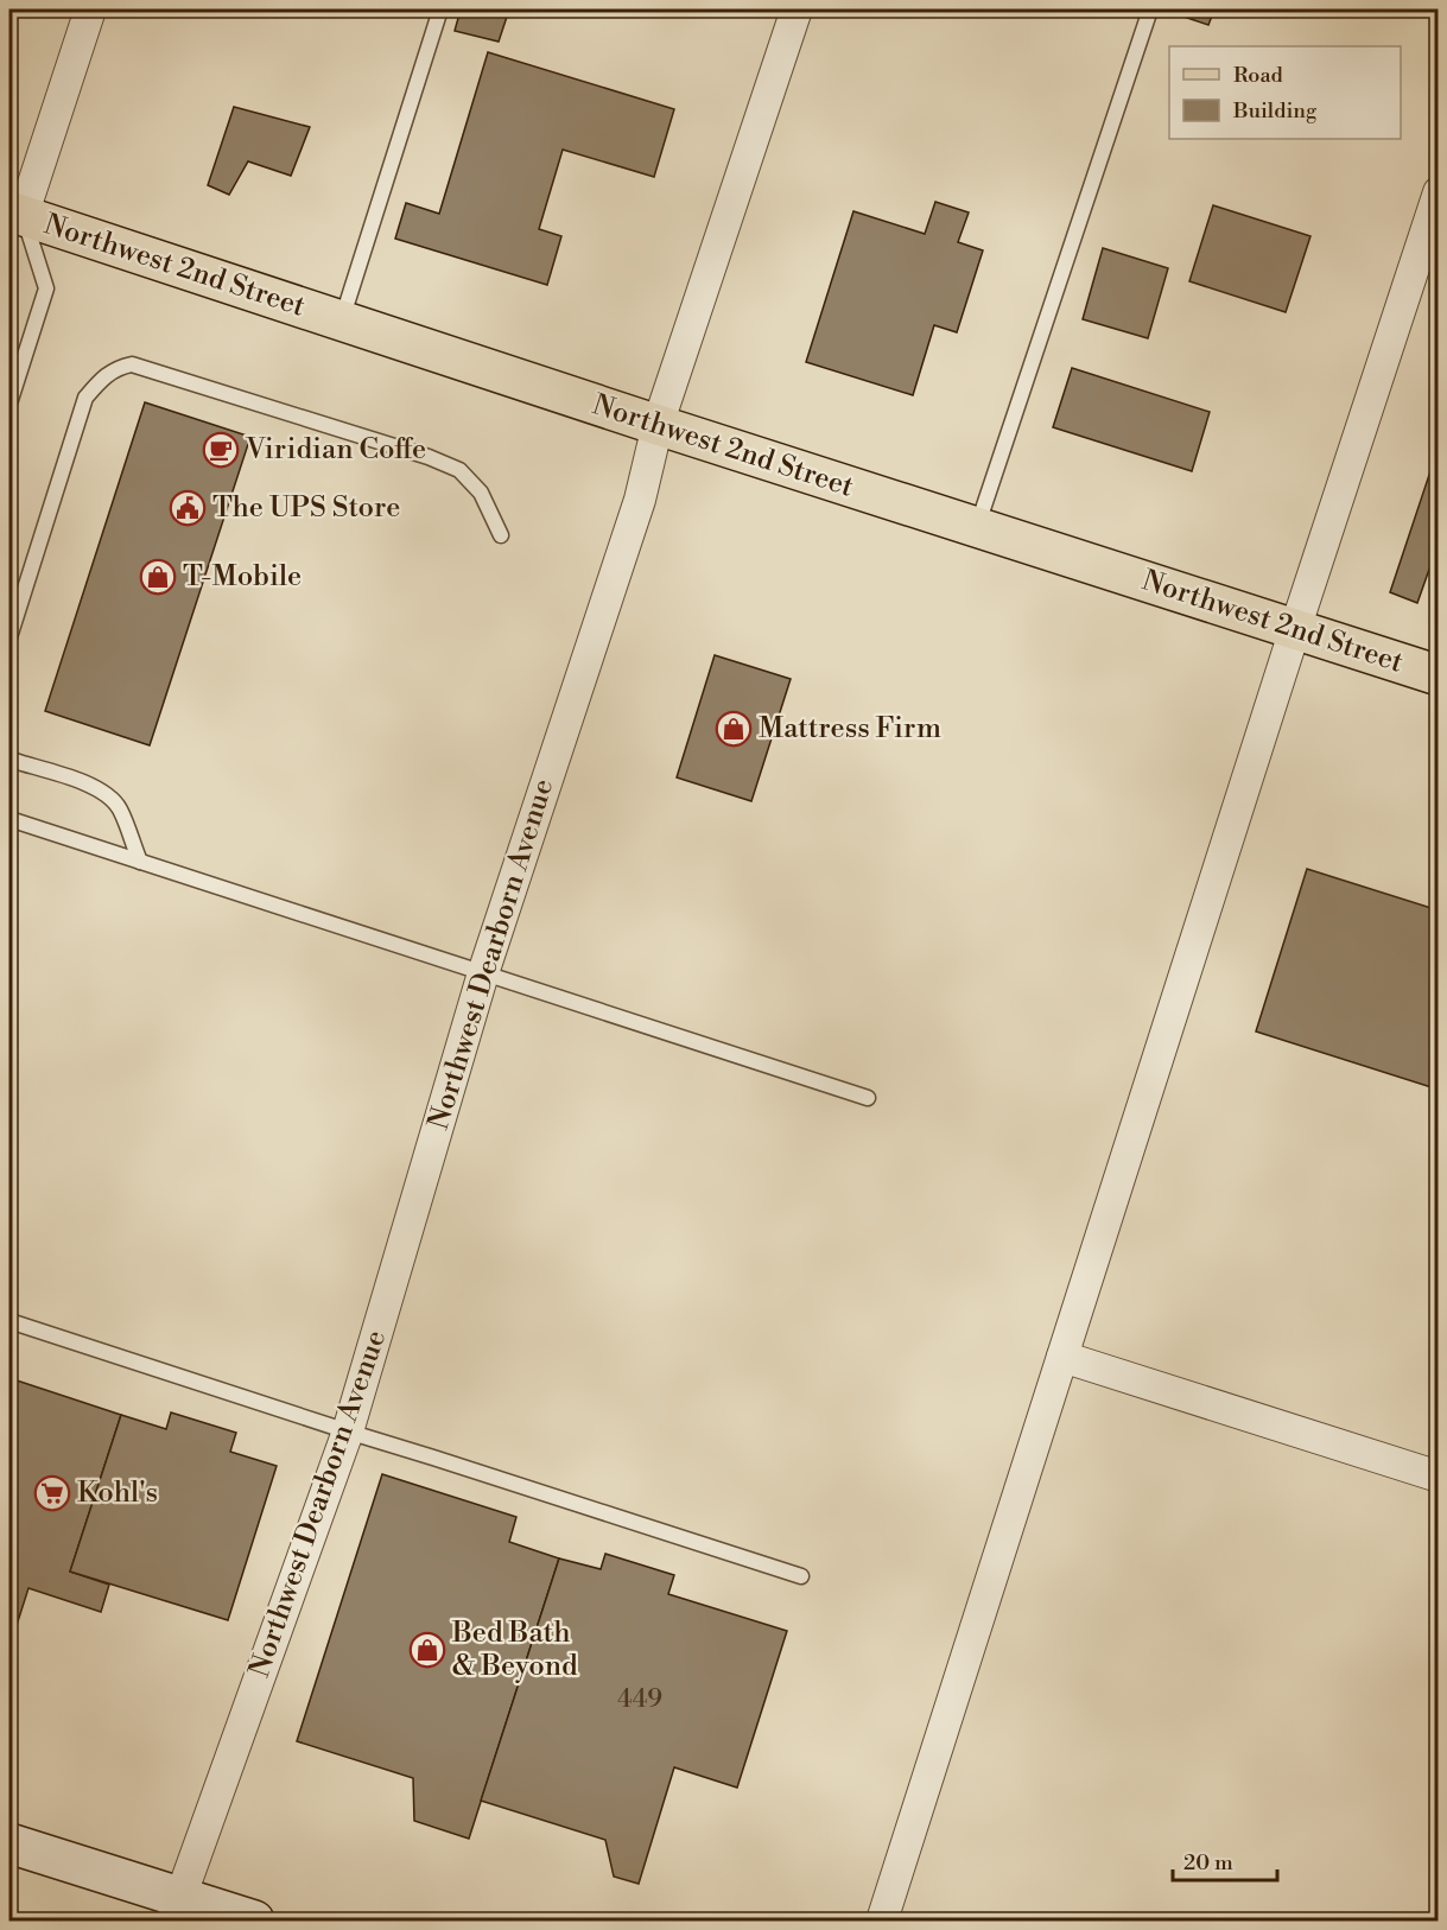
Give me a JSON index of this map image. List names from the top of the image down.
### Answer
{
  "streets": {
    "main road": ["Northwest 2nd Street"],
    "street": ["Northwest Dearborn Avenue"]
  },
  "crossings": [
    ["Northwest 2nd Street", "Northwest Dearborn Avenue"]
  ],
  "places": {
    "cafe": ["Viridian Coffe"],
    "public building": ["The UPS Store"],
    "shop": ["T-Mobile", "Mattress Firm", "Bed Bath & Beyond"],
    "supermarket": ["Kohl's"]
  },
  "house_numbers": ["449"],
  "legend": ["Road", "Building"],
  "scale_bar": "20 m"
}
